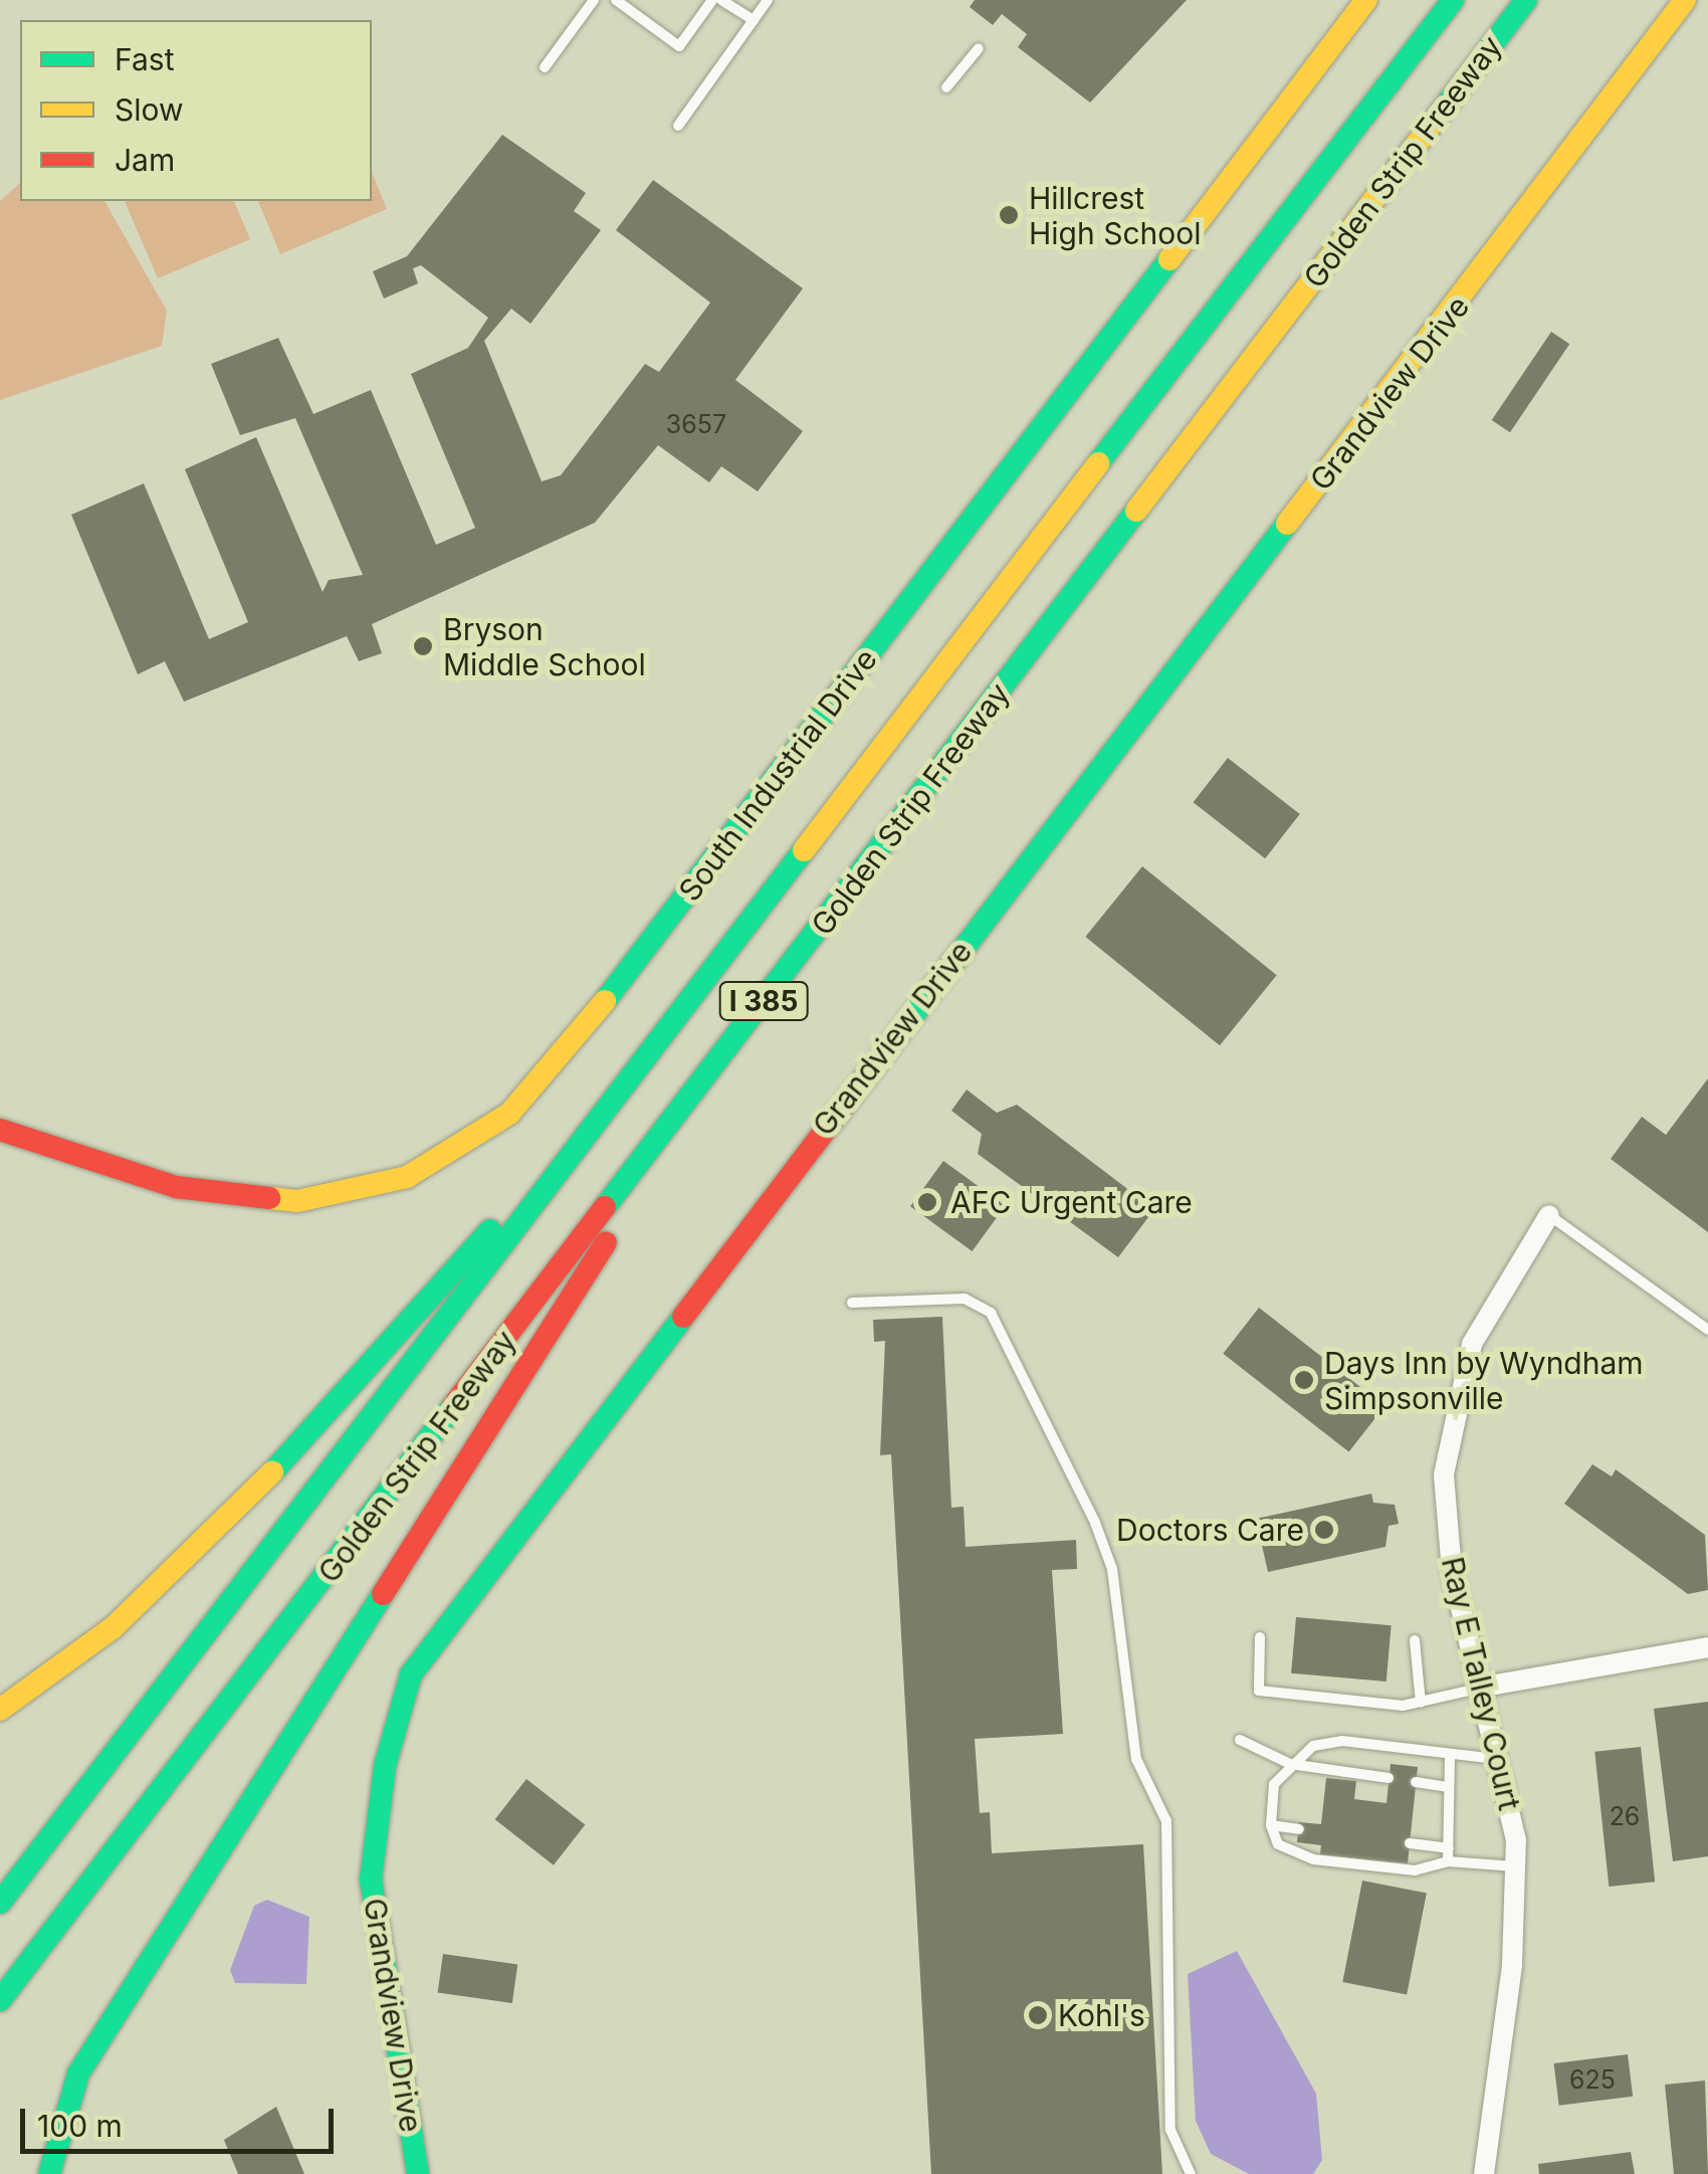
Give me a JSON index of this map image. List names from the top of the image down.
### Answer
{
  "streets": {
    "main road": [
      "Golden Strip Freeway",
      "Grandview Drive",
      "South Industrial Drive",
      "I 385"
    ],
    "street": ["Ray E Talley Court"]
  },
  "places": [
    "Hillcrest High School",
    "Bryson Middle School",
    "AFC Urgent Care",
    "Days Inn by Wyndham Simpsonville",
    "Doctors Care",
    "Kohl's"
  ],
  "house_numbers": ["3657", "26", "625"],
  "legend": ["Fast", "Slow", "Jam"],
  "scale_bar": "100 m"
}
